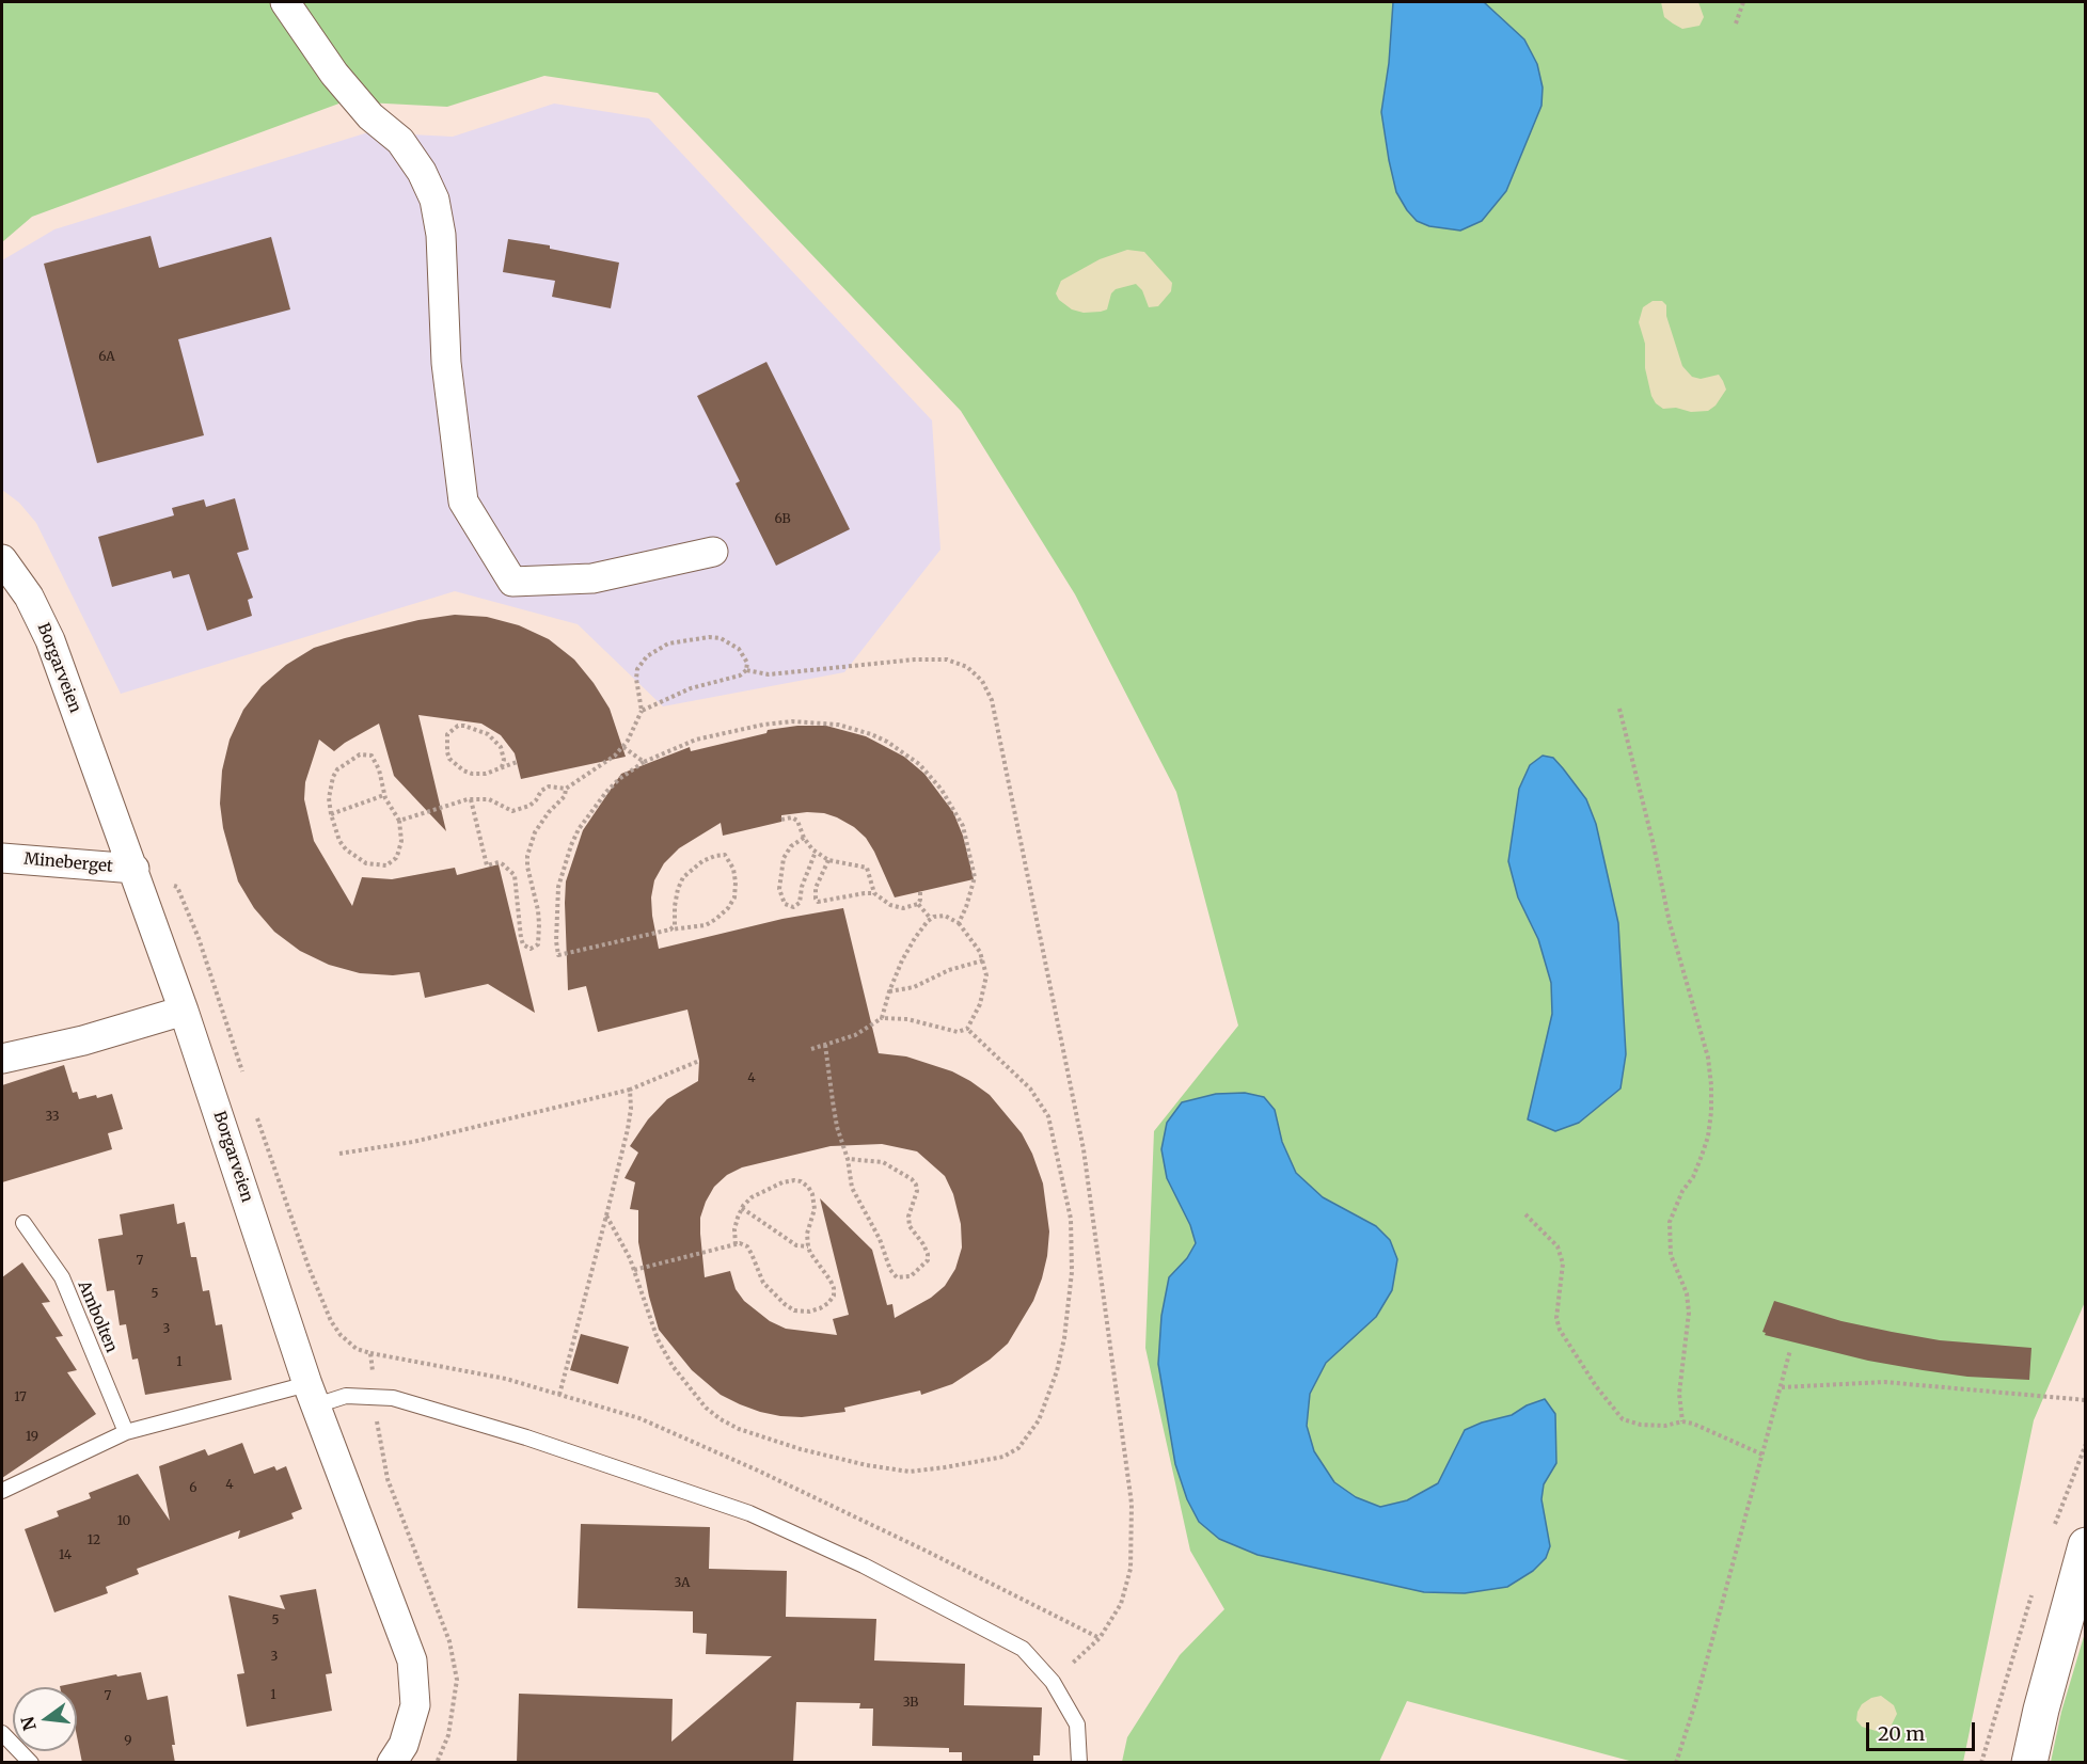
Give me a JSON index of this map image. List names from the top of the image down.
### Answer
{
  "streets": {
    "street": ["Borgarveien", "Mineberget"],
    "lane": ["Ambolten"]
  },
  "crossings": [
    ["Borgarveien", "Mineberget"]
  ],
  "house_numbers": [
    "6A",
    "6B",
    "4",
    "33",
    "7",
    "5",
    "3",
    "1",
    "17",
    "19",
    "4",
    "6",
    "10",
    "12",
    "14",
    "3A",
    "5",
    "3",
    "1",
    "7",
    "3B",
    "9"
  ],
  "scale_bar": "20 m",
  "north": "left"
}
